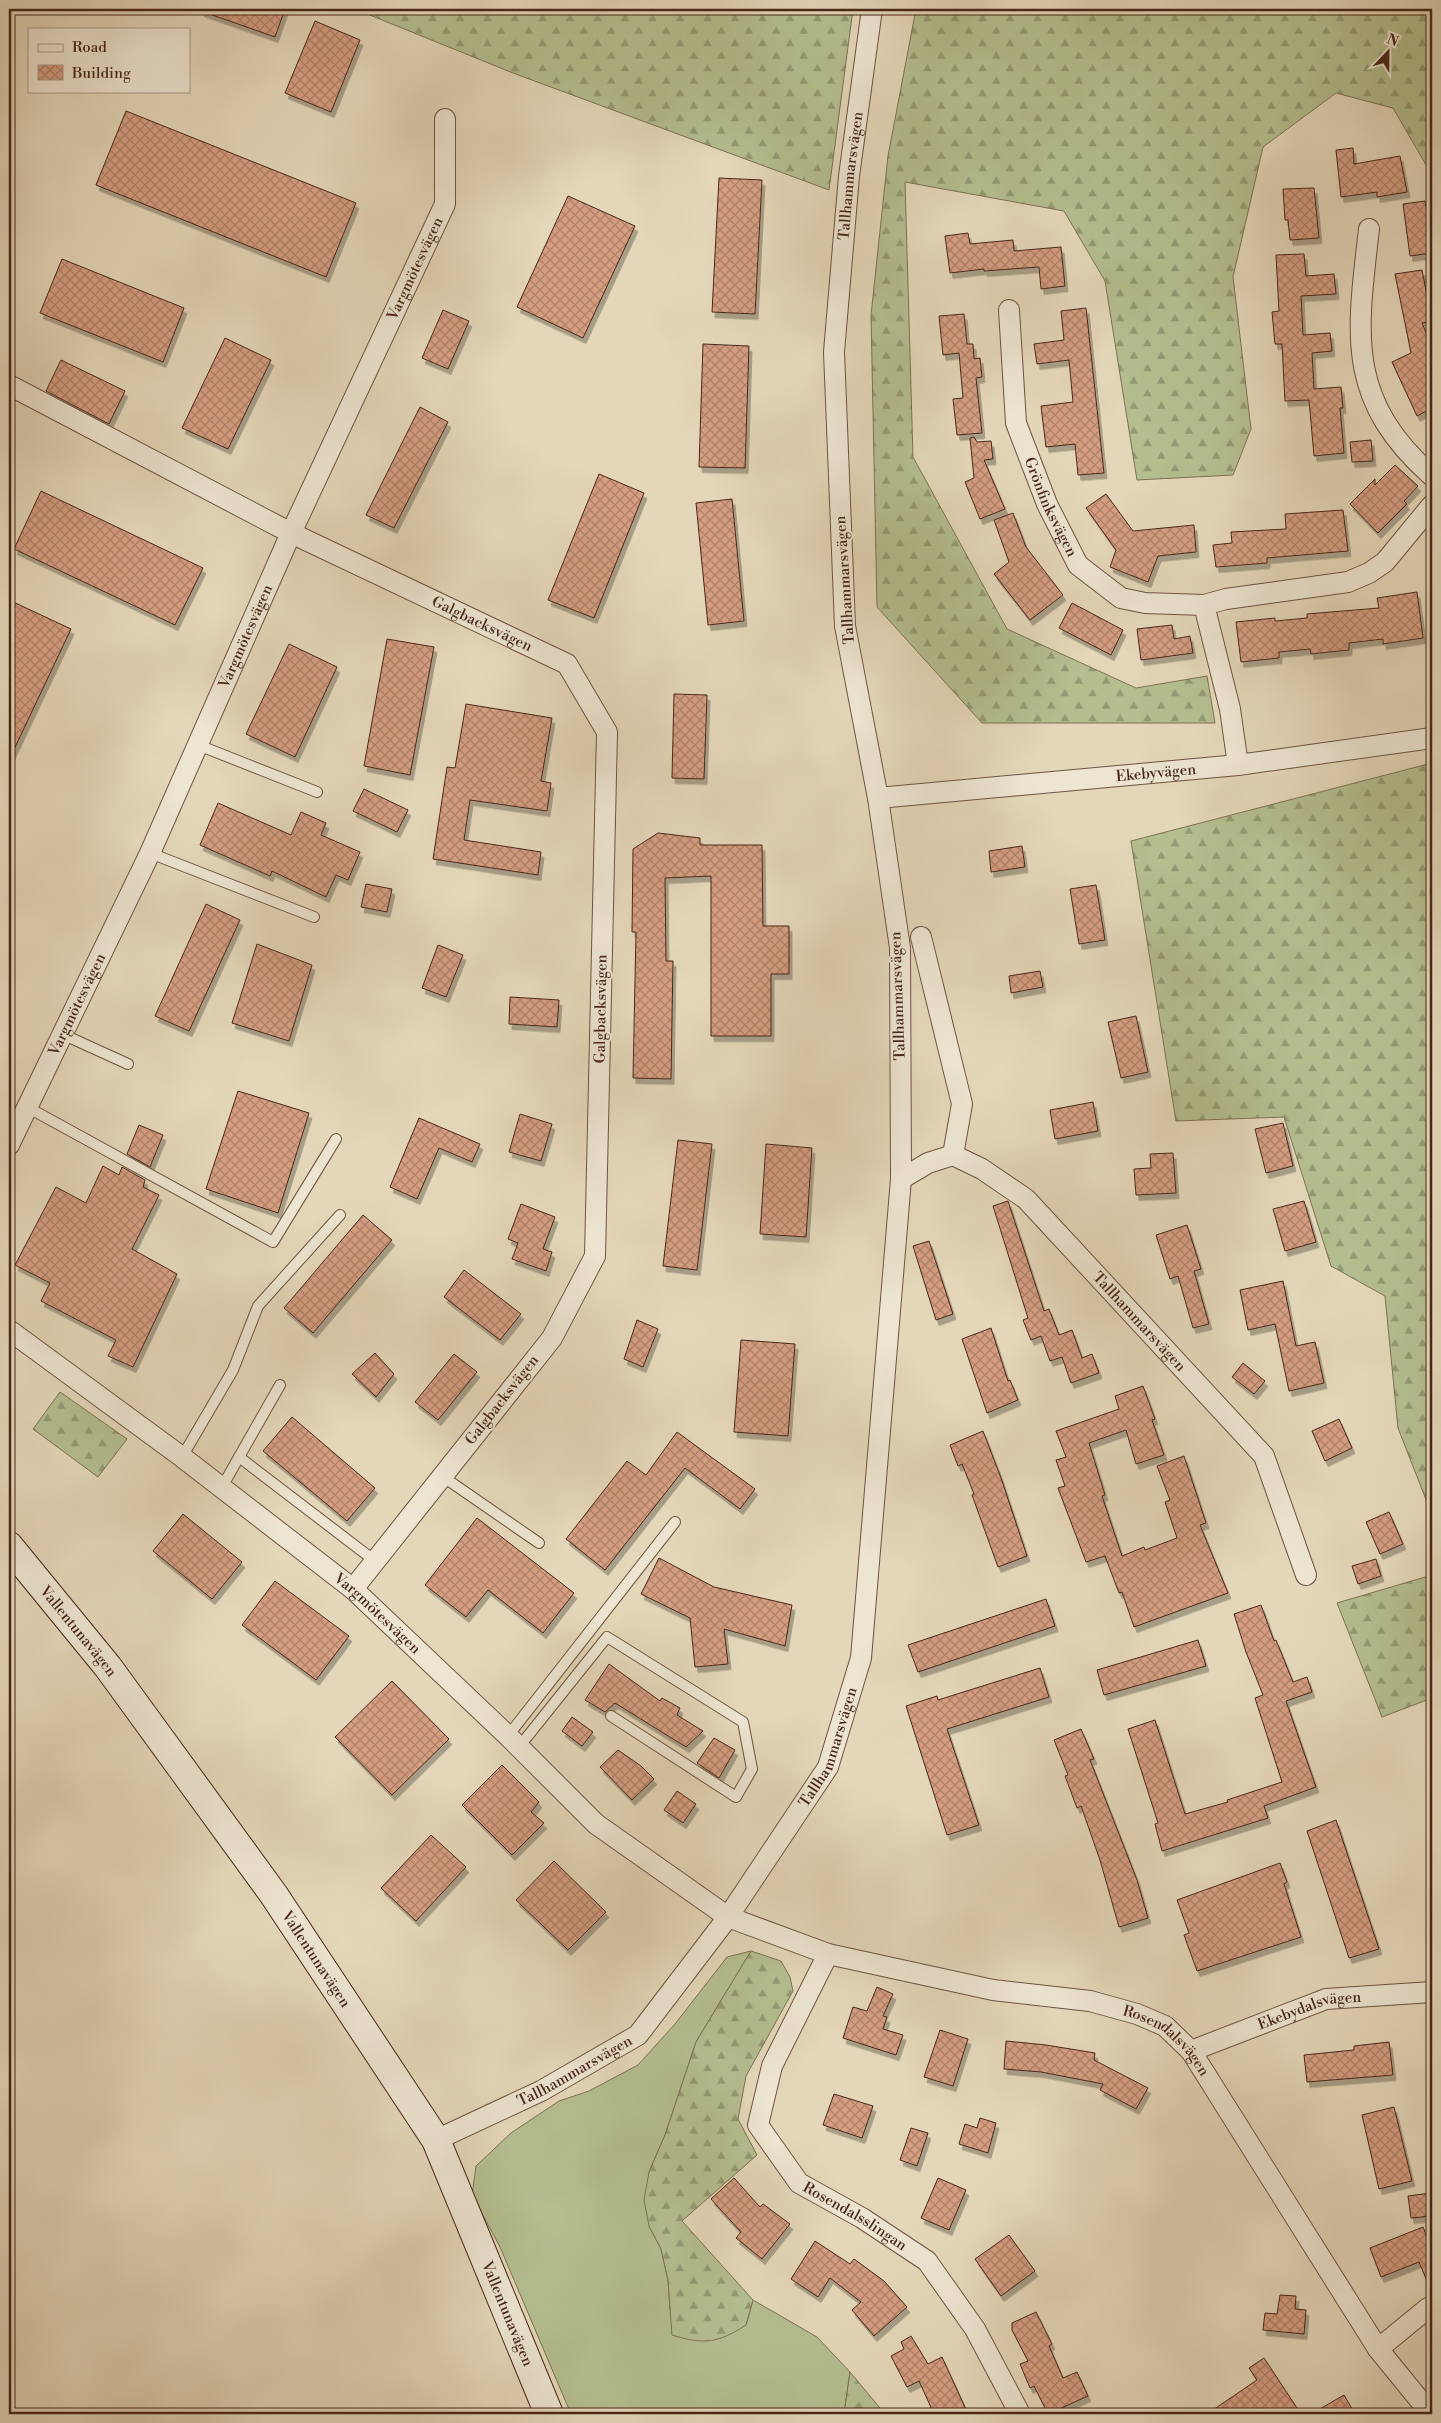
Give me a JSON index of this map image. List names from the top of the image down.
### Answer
{
  "streets": {
    "main road": ["Vallentunavägen"],
    "street": [
      "Tallhammarsvägen",
      "Vargmötesvägen",
      "Grönfinksvägen",
      "Galgbacksvägen",
      "Ekebyvägen",
      "Ekebydalsvägen",
      "Rosendalsvägen",
      "Rosendalsslingan"
    ]
  },
  "crossings": [
    ["Tallhammarsvägen", "Vargmötesvägen"],
    ["Tallhammarsvägen", "Ekebyvägen"],
    ["Tallhammarsvägen", "Vallentunavägen"],
    ["Tallhammarsvägen", "Rosendalsvägen"],
    ["Vargmötesvägen", "Galgbacksvägen"],
    ["Vargmötesvägen", "Rosendalsvägen"],
    ["Ekebydalsvägen", "Rosendalsvägen"],
    ["Rosendalsvägen", "Rosendalsslingan"]
  ],
  "legend": ["Road", "Building"],
  "north": "top"
}
